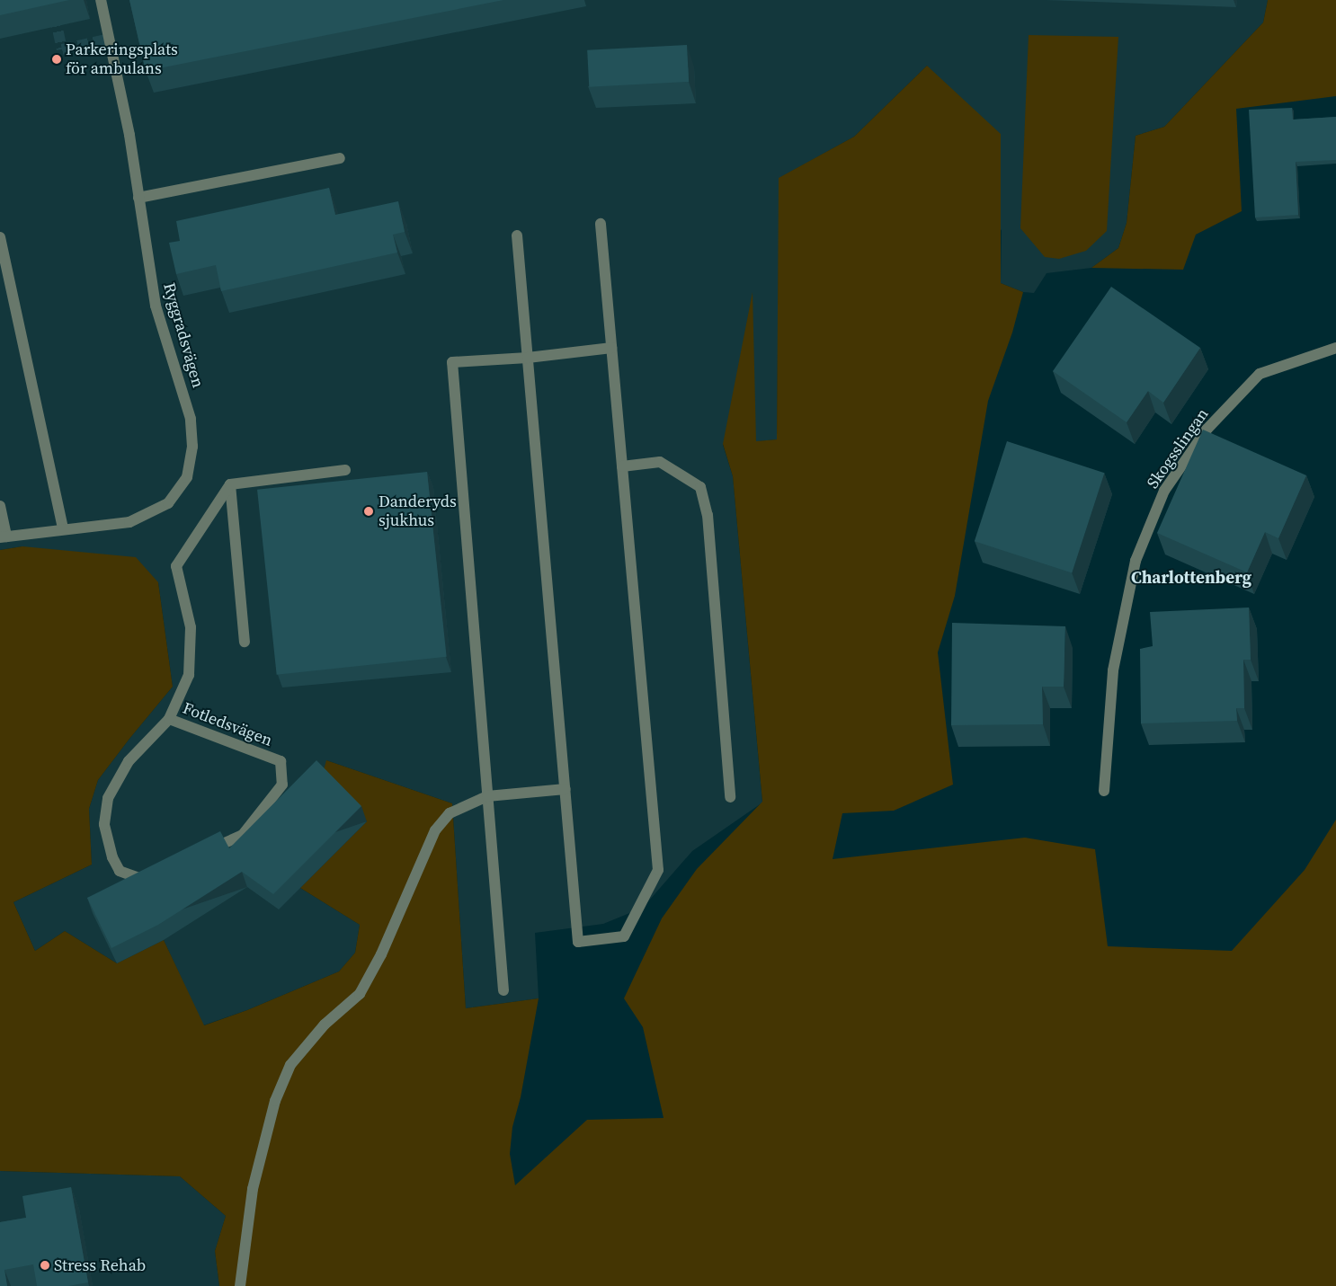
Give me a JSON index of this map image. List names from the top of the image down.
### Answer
{
  "streets": {
    "street": ["Ryggradsvägen", "Skogsslingan", "Fotledsvägen"]
  },
  "districts": ["Charlottenberg"],
  "places": ["Parkeringsplats för ambulans", "Danderyds sjukhus", "Stress Rehab"]
}
